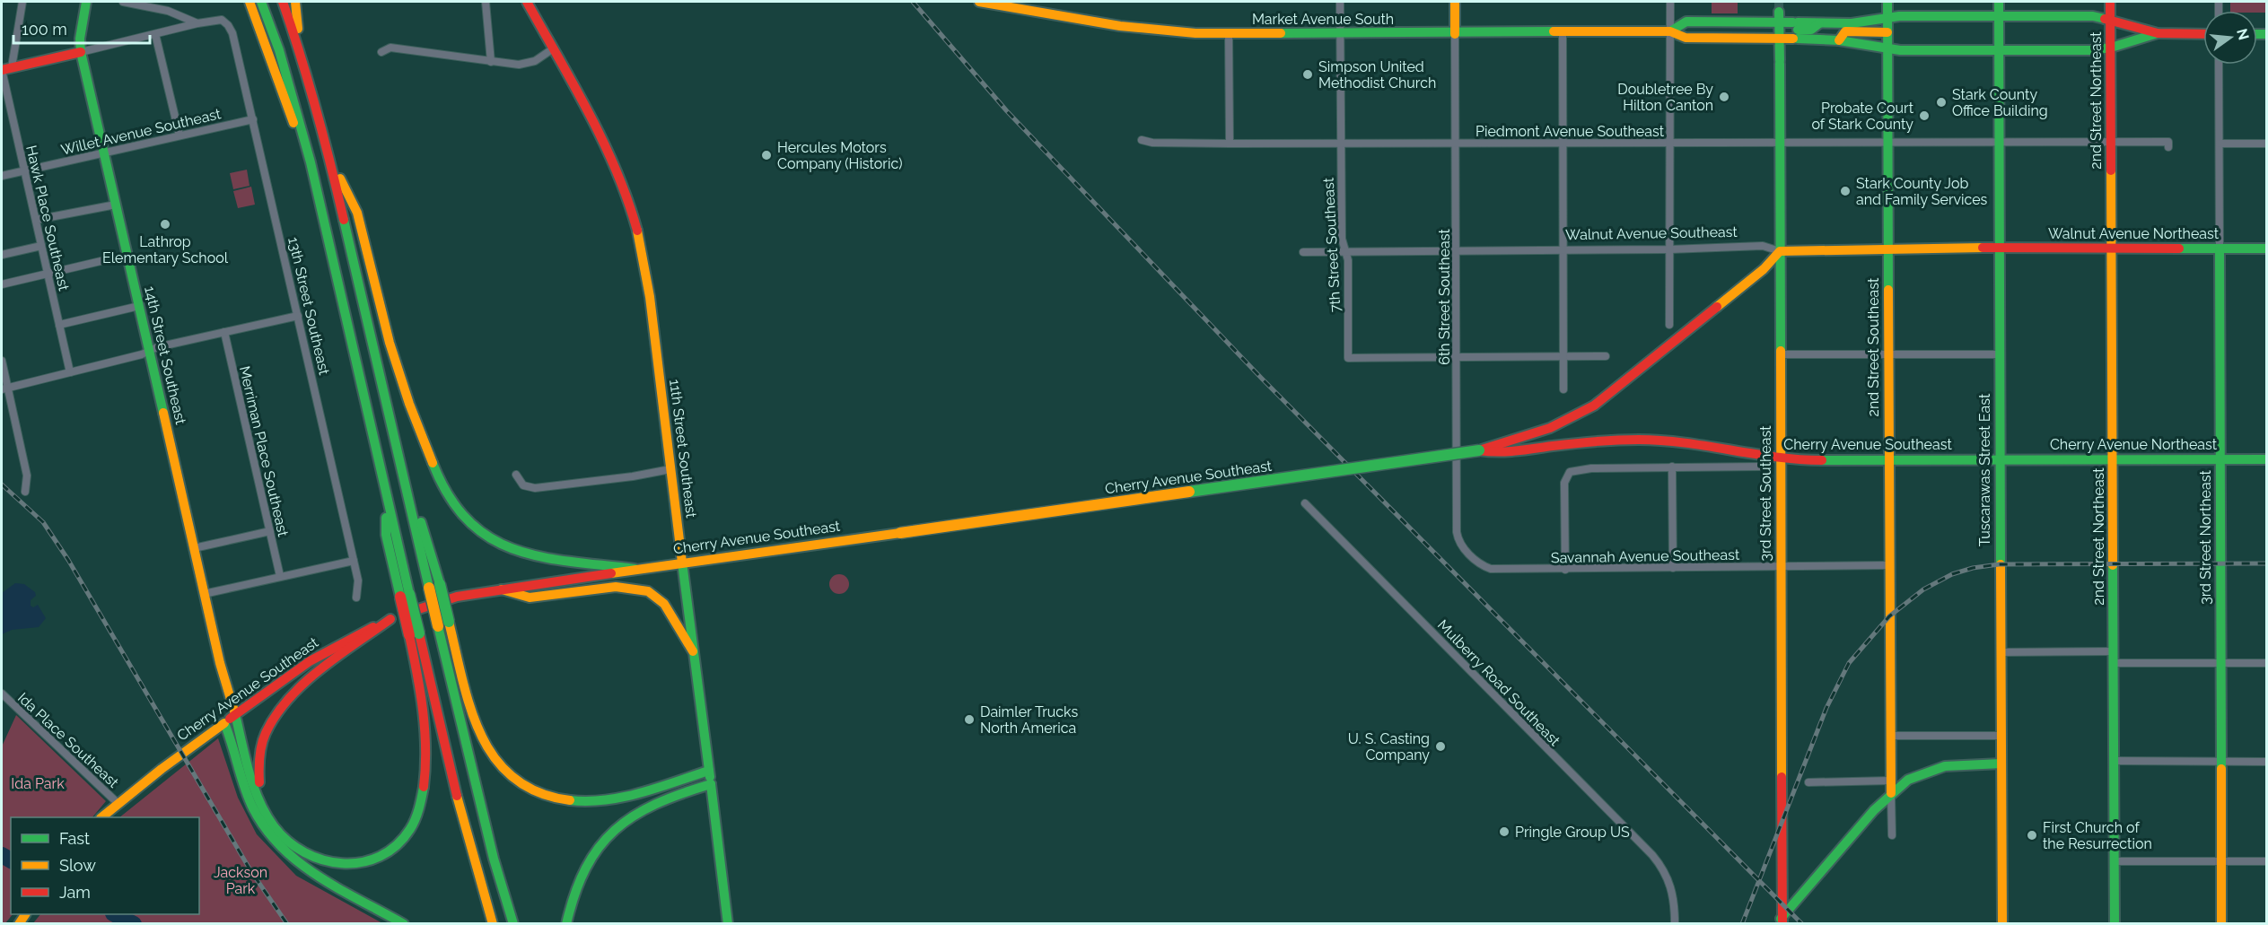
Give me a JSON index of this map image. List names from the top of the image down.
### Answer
{
  "streets": {
    "main road": [
      "Market Avenue South",
      "2nd Street Northeast",
      "Walnut Avenue Southeast",
      "Walnut Avenue Northeast",
      "2nd Street Southeast",
      "14th Street Southeast",
      "Cherry Avenue Southeast",
      "Cherry Avenue Northeast",
      "11th Street Southeast",
      "Tuscarawas Street East",
      "3rd Street Southeast",
      "3rd Street Northeast"
    ],
    "street": [
      "Piedmont Avenue Southeast",
      "Willet Avenue Southeast",
      "Hawk Place Southeast",
      "7th Street Southeast",
      "6th Street Southeast",
      "13th Street Southeast",
      "Merriman Place Southeast",
      "Savannah Avenue Southeast",
      "Mulberry Road Southeast",
      "Ida Place Southeast"
    ]
  },
  "crossings": [
    ["Market Avenue South", "2nd Street Northeast"],
    ["Market Avenue South", "7th Street Southeast"],
    ["Market Avenue South", "6th Street Southeast"],
    ["Market Avenue South", "2nd Street Southeast"],
    ["Market Avenue South", "Tuscarawas Street East"],
    ["Market Avenue South", "3rd Street Southeast"],
    ["2nd Street Northeast", "Piedmont Avenue Southeast"],
    ["2nd Street Northeast", "Walnut Avenue Northeast"],
    ["2nd Street Northeast", "Cherry Avenue Northeast"],
    ["Piedmont Avenue Southeast", "7th Street Southeast"],
    ["Piedmont Avenue Southeast", "6th Street Southeast"],
    ["Piedmont Avenue Southeast", "2nd Street Southeast"],
    ["Piedmont Avenue Southeast", "Tuscarawas Street East"],
    ["Piedmont Avenue Southeast", "3rd Street Southeast"],
    ["Willet Avenue Southeast", "Hawk Place Southeast"],
    ["Willet Avenue Southeast", "13th Street Southeast"],
    ["Willet Avenue Southeast", "14th Street Southeast"],
    ["Walnut Avenue Southeast", "Walnut Avenue Northeast"],
    ["Walnut Avenue Southeast", "7th Street Southeast"],
    ["Walnut Avenue Southeast", "6th Street Southeast"],
    ["Walnut Avenue Southeast", "2nd Street Southeast"],
    ["Walnut Avenue Southeast", "Cherry Avenue Southeast"],
    ["Walnut Avenue Southeast", "Tuscarawas Street East"],
    ["Walnut Avenue Southeast", "3rd Street Southeast"],
    ["Walnut Avenue Northeast", "Tuscarawas Street East"],
    ["Walnut Avenue Northeast", "3rd Street Northeast"],
    ["7th Street Southeast", "6th Street Southeast"],
    ["6th Street Southeast", "Savannah Avenue Southeast"],
    ["2nd Street Southeast", "Cherry Avenue Southeast"],
    ["2nd Street Southeast", "Savannah Avenue Southeast"],
    ["14th Street Southeast", "Cherry Avenue Southeast"],
    ["Cherry Avenue Southeast", "Cherry Avenue Northeast"],
    ["Cherry Avenue Southeast", "11th Street Southeast"],
    ["Cherry Avenue Southeast", "Tuscarawas Street East"],
    ["Cherry Avenue Southeast", "3rd Street Southeast"],
    ["Cherry Avenue Southeast", "Ida Place Southeast"],
    ["Cherry Avenue Northeast", "Tuscarawas Street East"],
    ["Cherry Avenue Northeast", "3rd Street Northeast"],
    ["3rd Street Southeast", "Savannah Avenue Southeast"]
  ],
  "parks": ["Ida Park", "Jackson Park"],
  "places": [
    "Simpson United Methodist Church",
    "Doubletree By Hilton Canton",
    "Stark County Office Building",
    "Probate Court of Stark County",
    "Hercules Motors Company (Historic)",
    "Stark County Job and Family Services",
    "Lathrop Elementary School",
    "Daimler Trucks North America",
    "U. S. Casting Company",
    "Pringle Group US",
    "First Church of the Resurrection"
  ],
  "legend": ["Fast", "Slow", "Jam"],
  "scale_bar": "100 m",
  "north": "right"
}
